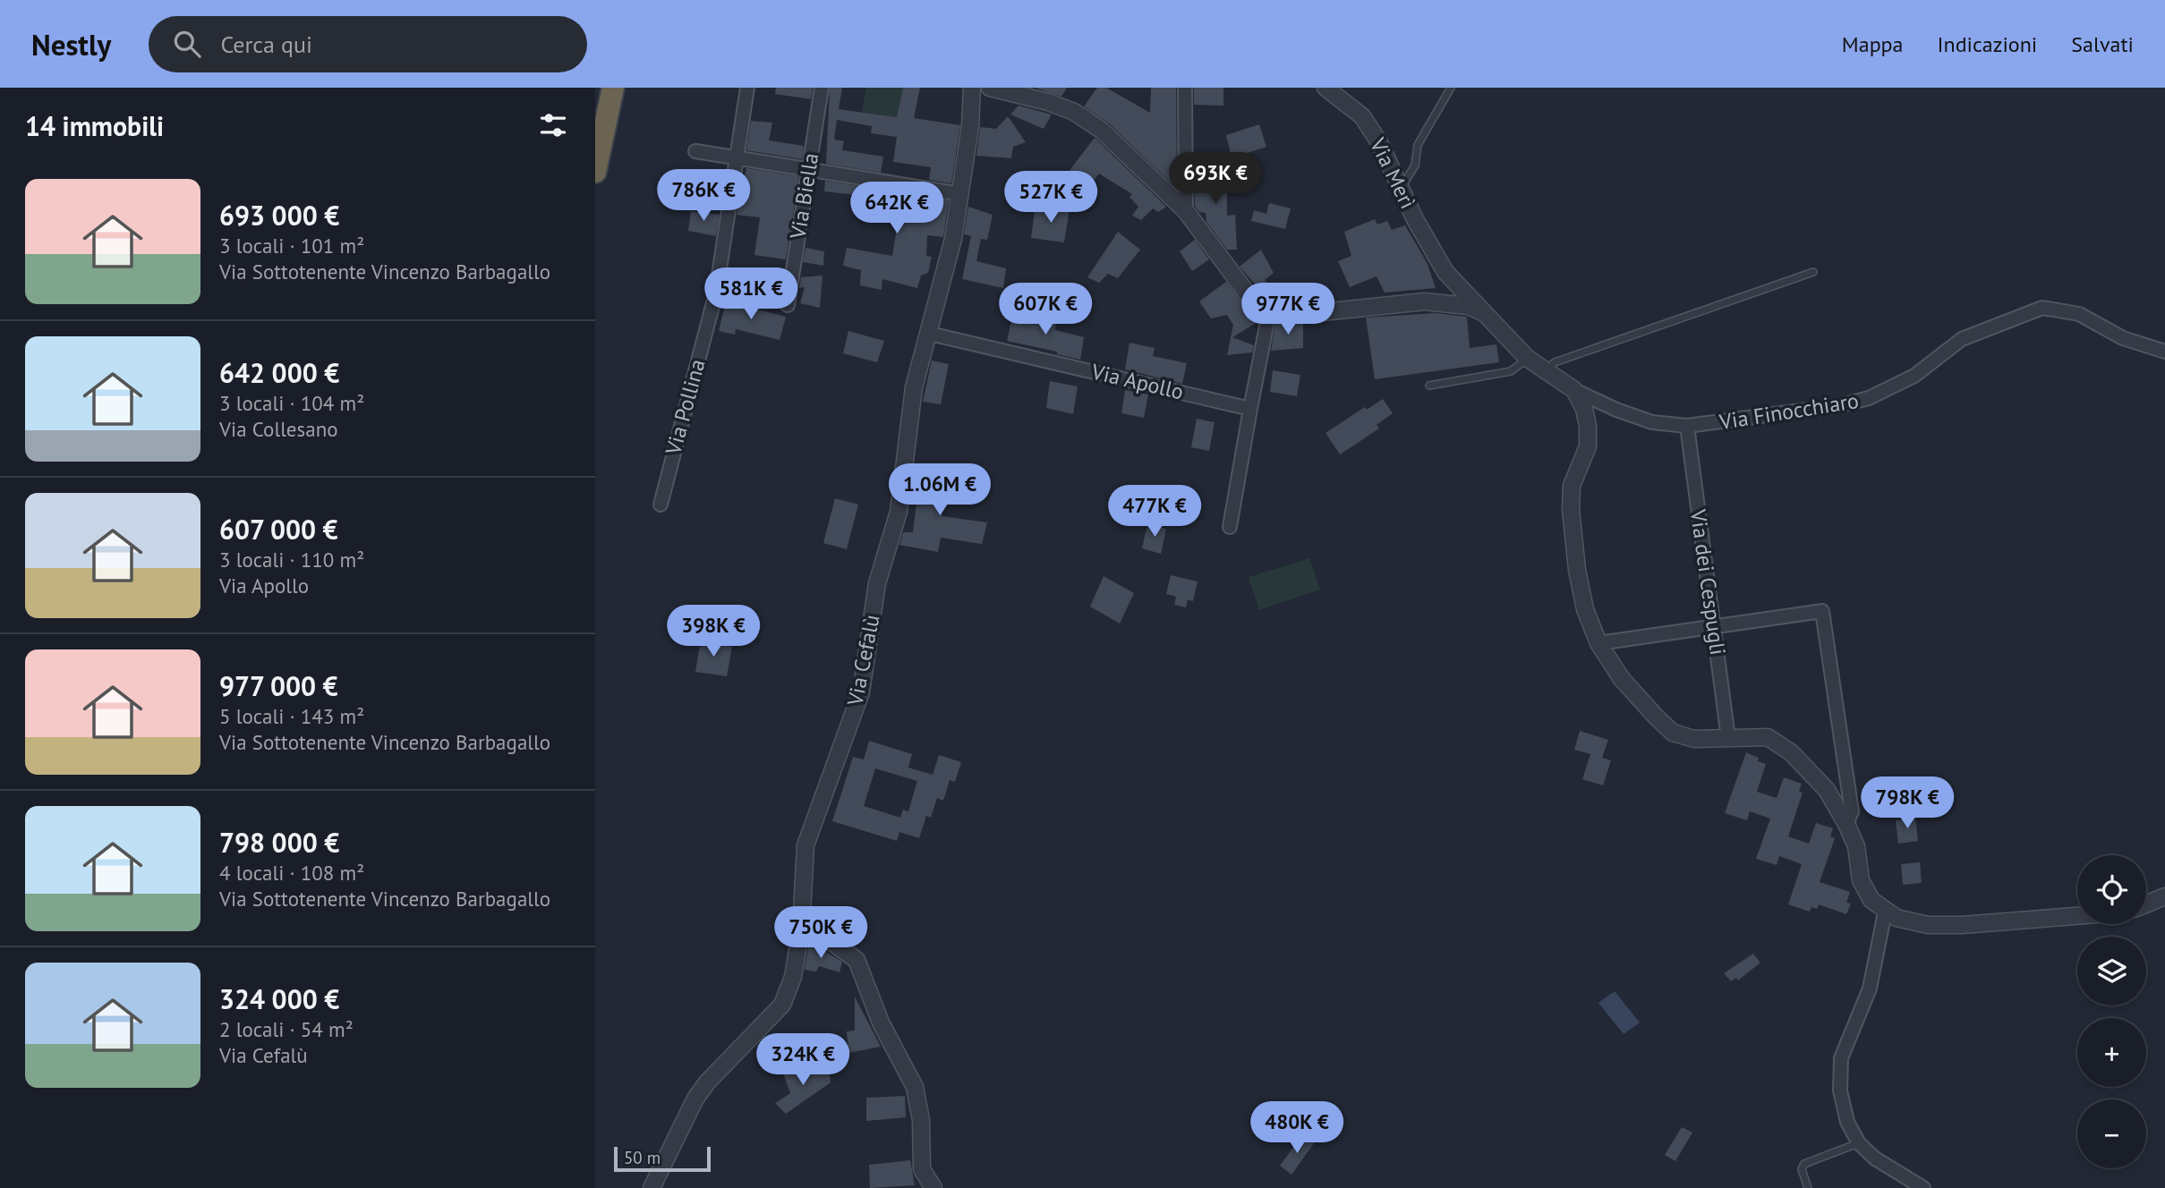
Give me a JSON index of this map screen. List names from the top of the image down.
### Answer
{
  "streets": {
    "street": [
      "Via Merì",
      "Via Biella",
      "Via Apollo",
      "Via Pollina",
      "Via Finocchiaro",
      "Via dei Cespugli",
      "Via Cefalù"
    ]
  },
  "crossings": [
    ["Via Merì", "Via Finocchiaro"],
    ["Via Apollo", "Via Cefalù"],
    ["Via Finocchiaro", "Via dei Cespugli"]
  ],
  "scale_bar": "50 m",
  "page": {
    "header": "Nestly",
    "search": "Cerca qui",
    "nav": ["Mappa", "Indicazioni", "Salvati"],
    "heading": "14 immobili",
    "price": [
      "693K €",
      "786K €",
      "527K €",
      "642K €",
      "581K €",
      "607K €",
      "977K €",
      "1.06M €",
      "477K €",
      "398K €",
      "798K €",
      "750K €",
      "324K €",
      "480K €"
    ],
    "list": [
      {
        "name": "693 000 €",
        "note": "3 locali · 101 m² · Via Sottotenente Vincenzo Barbagallo"
      },
      {
        "name": "642 000 €",
        "note": "3 locali · 104 m² · Via Collesano"
      },
      {
        "name": "607 000 €",
        "note": "3 locali · 110 m² · Via Apollo"
      },
      {
        "name": "977 000 €",
        "note": "5 locali · 143 m² · Via Sottotenente Vincenzo Barbagallo"
      },
      {
        "name": "798 000 €",
        "note": "4 locali · 108 m² · Via Sottotenente Vincenzo Barbagallo"
      },
      {
        "name": "324 000 €",
        "note": "2 locali · 54 m² · Via Cefalù"
      }
    ],
    "map_buttons": ["+", "−"],
    "scale": "50 m"
  }
}
